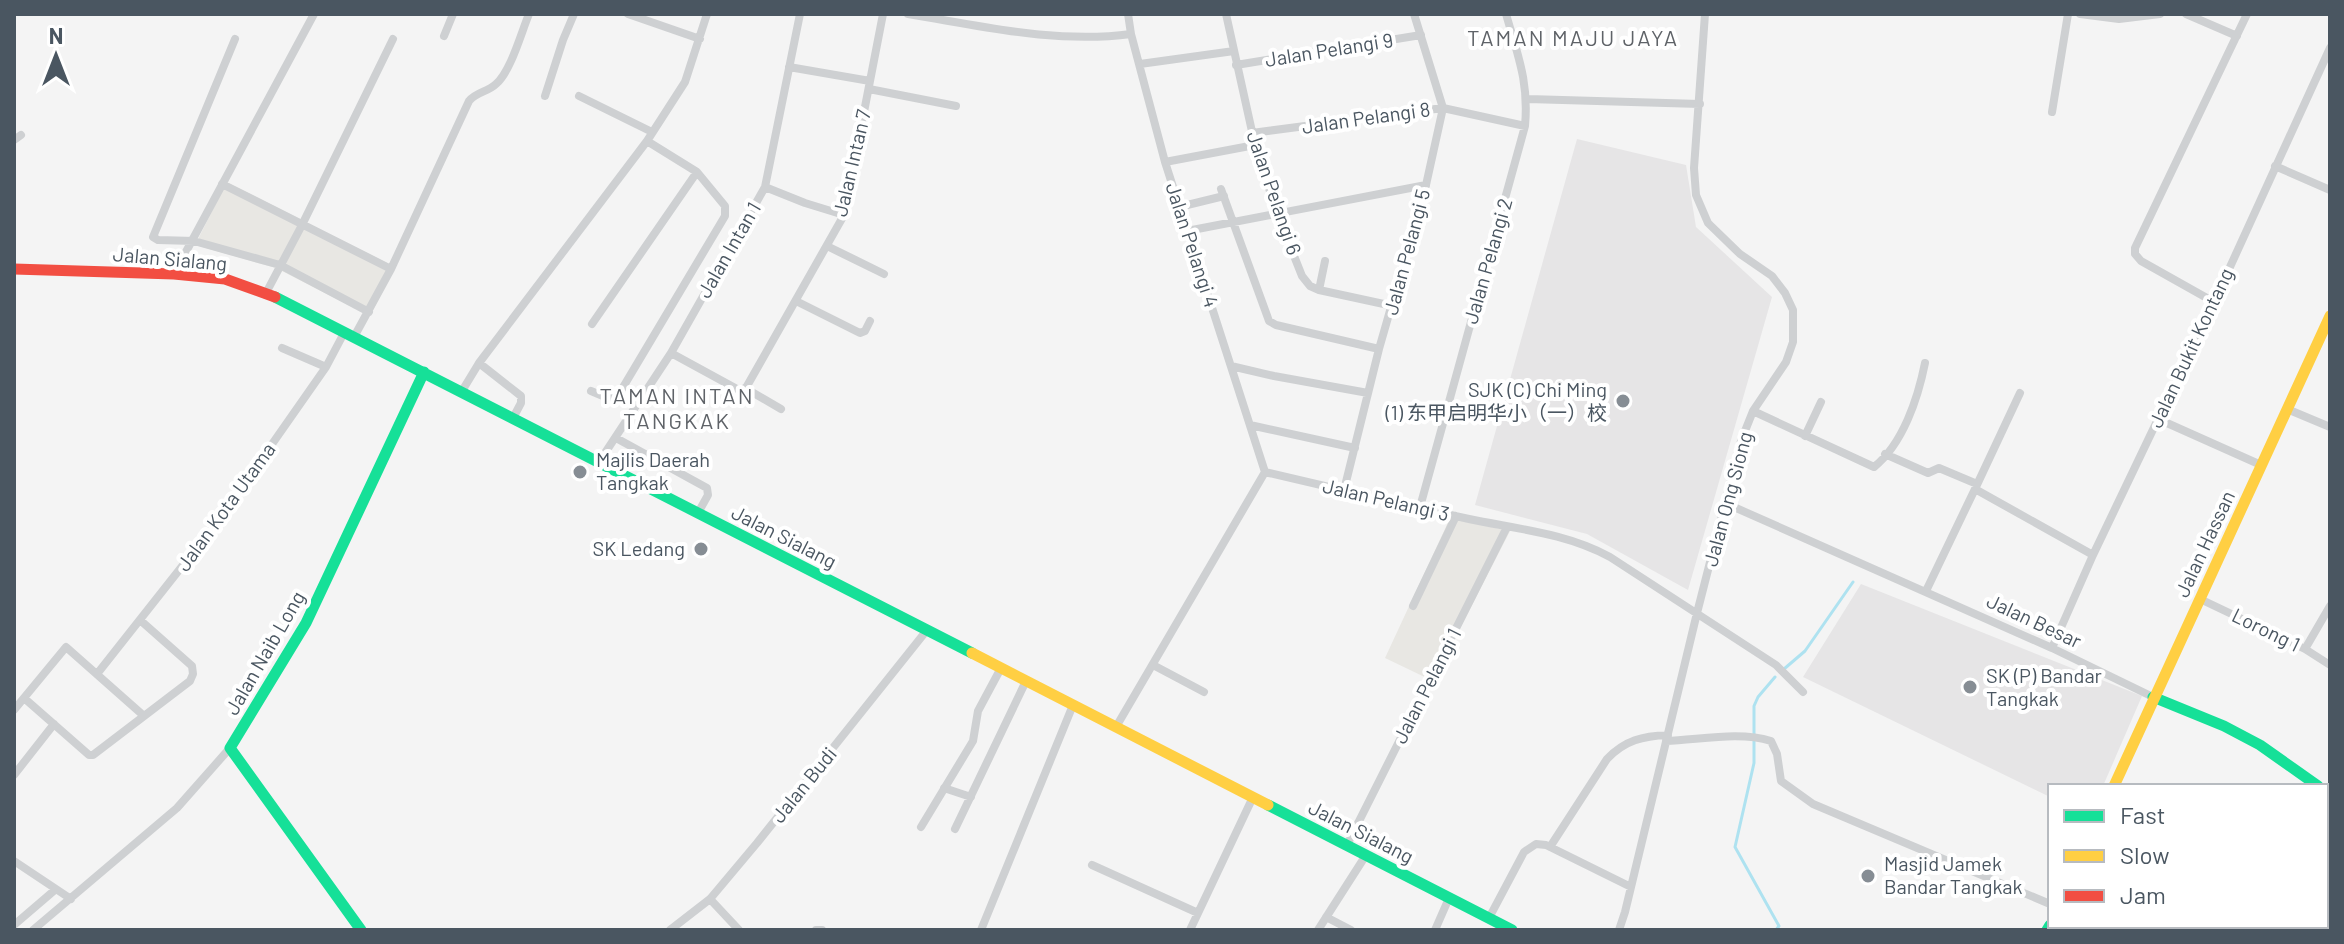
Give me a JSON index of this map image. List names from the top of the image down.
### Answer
{
  "streets": {
    "main road": [
      "Jalan Sialang",
      "Jalan Hassan",
      "Jalan Besar",
      "Jalan Naib Long"
    ],
    "street": [
      "Jalan Pelangi 9",
      "Jalan Pelangi 8",
      "Jalan Intan 7",
      "Jalan Pelangi 6",
      "Jalan Pelangi 4",
      "Jalan Intan 1",
      "Jalan Pelangi 5",
      "Jalan Pelangi 2",
      "Jalan Bukit Kontang",
      "Jalan Ong Siong",
      "Jalan Pelangi 3",
      "Jalan Kota Utama",
      "Lorong 1",
      "Jalan Pelangi 1",
      "Jalan Budi"
    ]
  },
  "crossings": [
    ["Jalan Pelangi 9", "Jalan Pelangi 6"],
    ["Jalan Pelangi 9", "Jalan Pelangi 5"],
    ["Jalan Pelangi 8", "Jalan Pelangi 6"],
    ["Jalan Pelangi 8", "Jalan Pelangi 5"],
    ["Jalan Pelangi 8", "Jalan Pelangi 2"],
    ["Jalan Pelangi 4", "Jalan Pelangi 3"],
    ["Jalan Intan 1", "Jalan Sialang"],
    ["Jalan Pelangi 5", "Jalan Pelangi 3"],
    ["Jalan Sialang", "Jalan Kota Utama"],
    ["Jalan Sialang", "Jalan Naib Long"],
    ["Jalan Sialang", "Jalan Pelangi 1"],
    ["Jalan Sialang", "Jalan Budi"],
    ["Jalan Pelangi 2", "Jalan Pelangi 3"],
    ["Jalan Bukit Kontang", "Jalan Besar"],
    ["Jalan Ong Siong", "Jalan Pelangi 3"],
    ["Jalan Ong Siong", "Jalan Besar"],
    ["Jalan Pelangi 3", "Jalan Pelangi 1"],
    ["Jalan Hassan", "Jalan Besar"],
    ["Jalan Hassan", "Lorong 1"]
  ],
  "districts": ["TAMAN MAJU JAYA", "TAMAN INTAN TANGKAK"],
  "places": [
    "SJK (C) Chi Ming (1) 东甲启明华小（一）校",
    "Majlis Daerah Tangkak",
    "SK Ledang",
    "SK (P) Bandar Tangkak",
    "Masjid Jamek Bandar Tangkak"
  ],
  "legend": ["Fast", "Slow", "Jam"],
  "north": "top"
}
